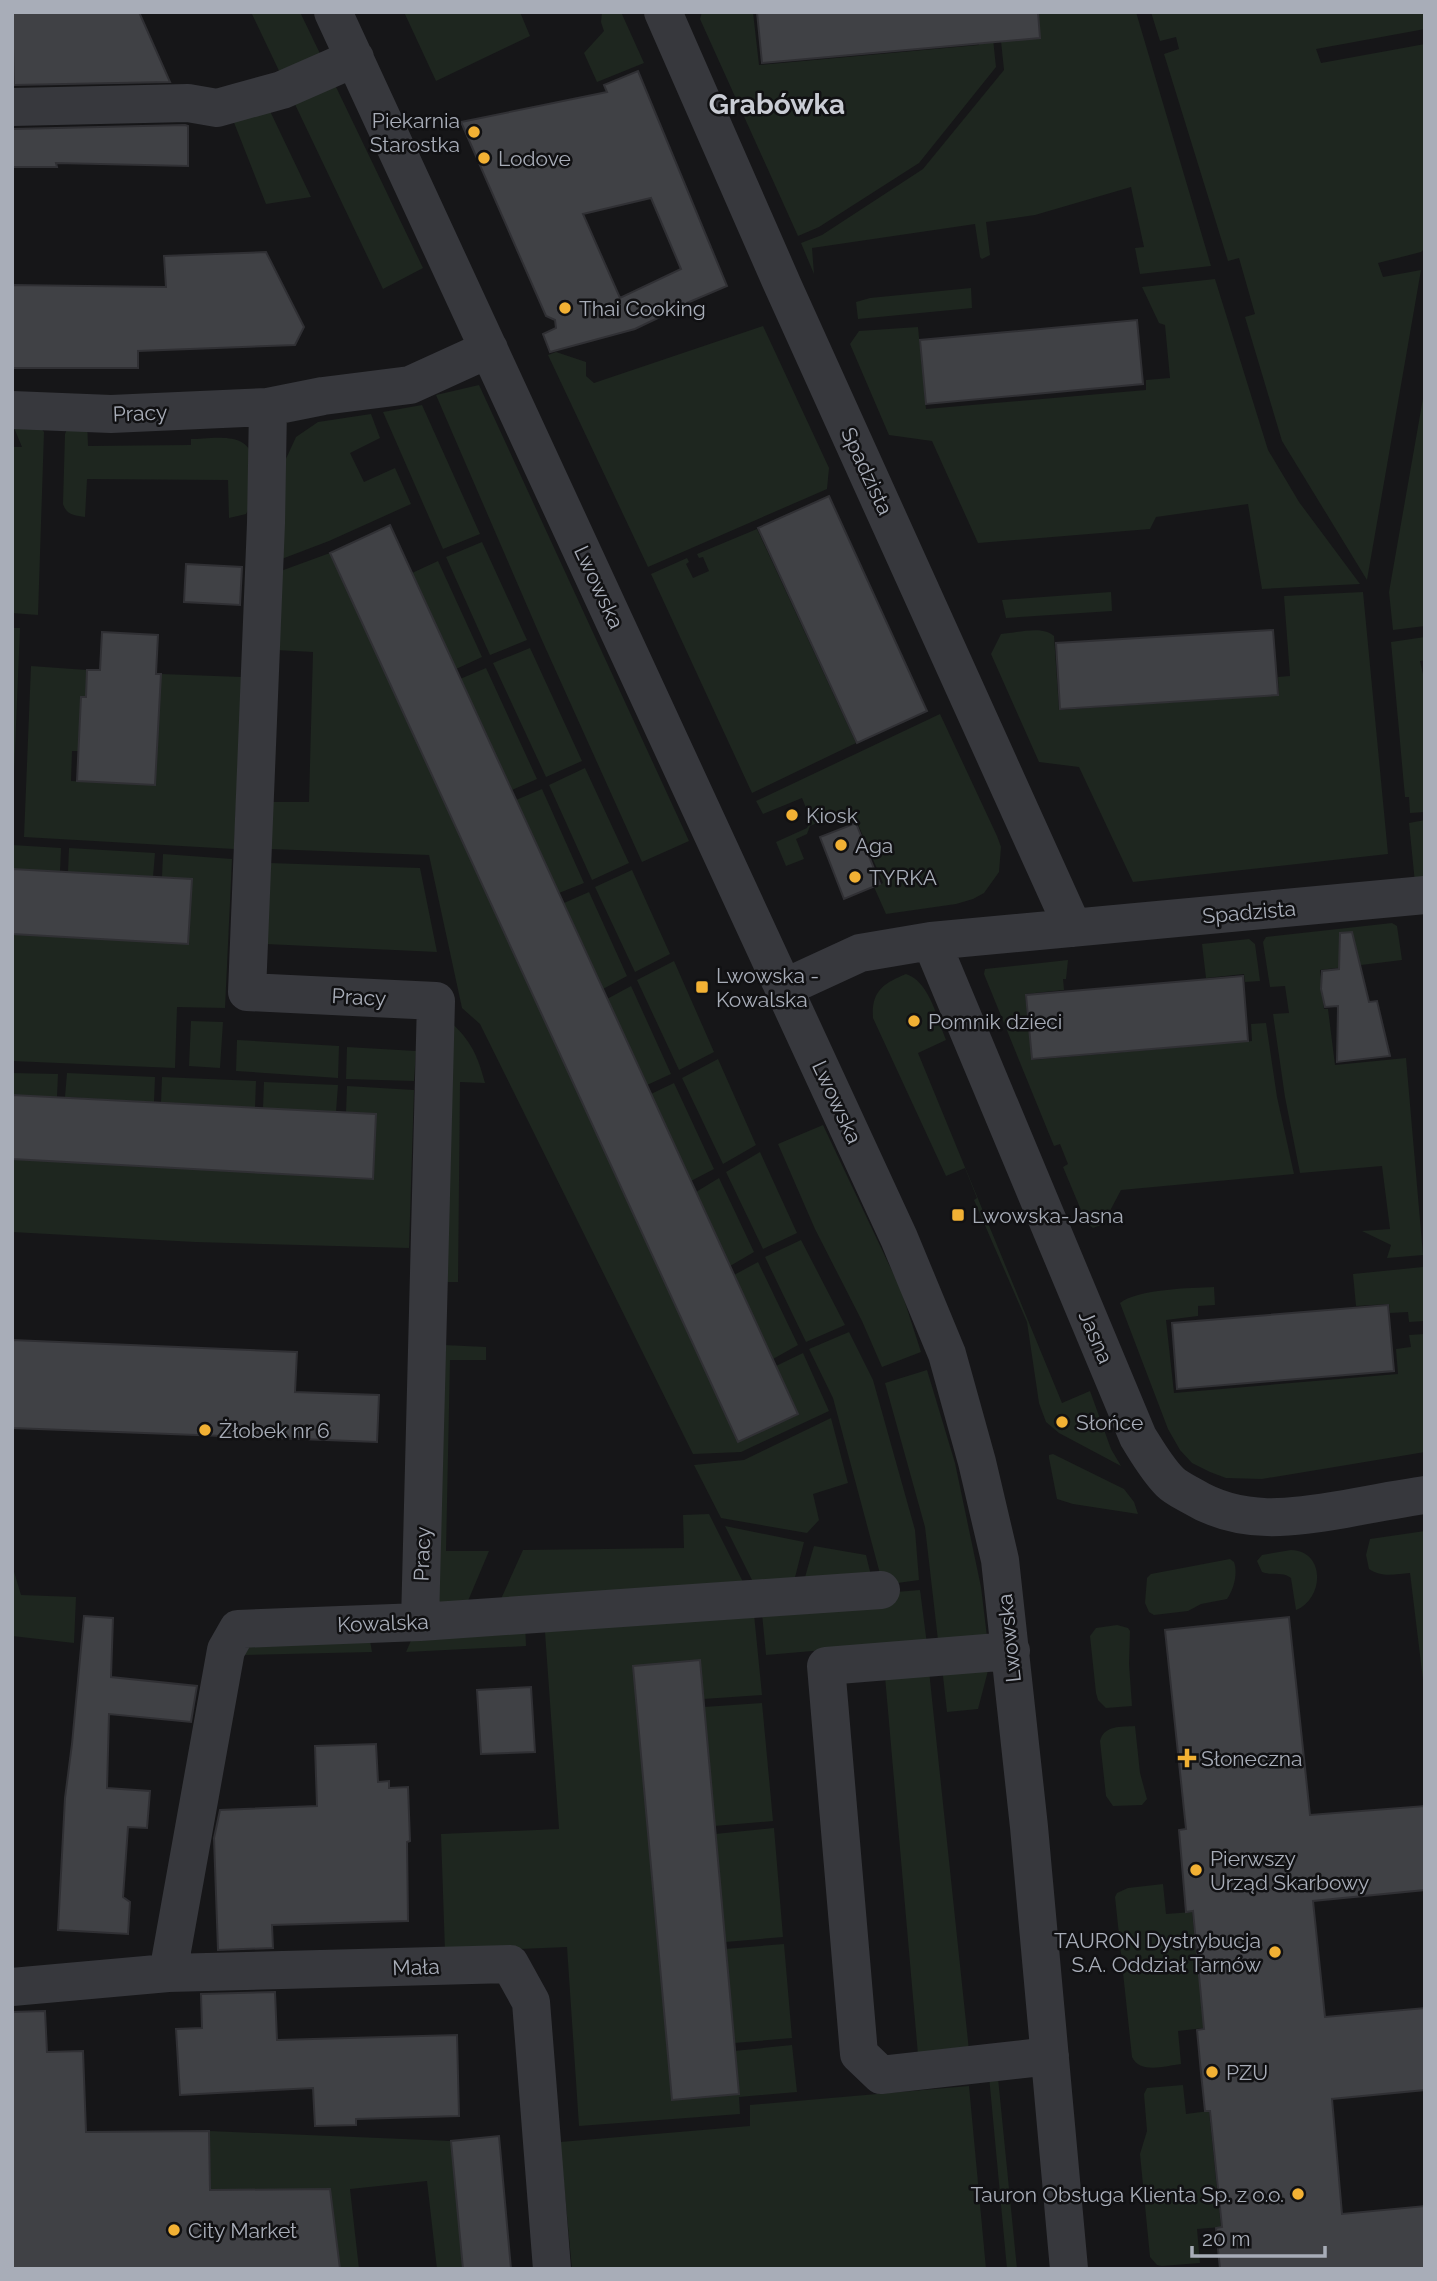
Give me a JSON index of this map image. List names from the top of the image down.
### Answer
{
  "streets": {
    "street": [
      "Pracy",
      "Spadzista",
      "Lwowska",
      "Jasna",
      "Kowalska",
      "Mała"
    ]
  },
  "crossings": [
    ["Pracy", "Lwowska"],
    ["Pracy", "Kowalska"],
    ["Spadzista", "Lwowska"],
    ["Spadzista", "Jasna"],
    ["Kowalska", "Mała"]
  ],
  "districts": ["Grabówka"],
  "places": {
    "other": [
      "Piekarnia Starostka",
      "Lodove",
      "Thai Cooking",
      "Kiosk",
      "Aga",
      "TYRKA",
      "Pomnik dzieci",
      "Słońce",
      "Żłobek nr 6",
      "Pierwszy Urząd Skarbowy",
      "TAURON Dystrybucja S.A. Oddział Tarnów",
      "PZU",
      "Tauron Obsługa Klienta Sp. z o.o.",
      "City Market"
    ],
    "transit": ["Lwowska - Kowalska", "Lwowska-Jasna"],
    "health": ["Słoneczna"]
  },
  "scale_bar": "20 m"
}
